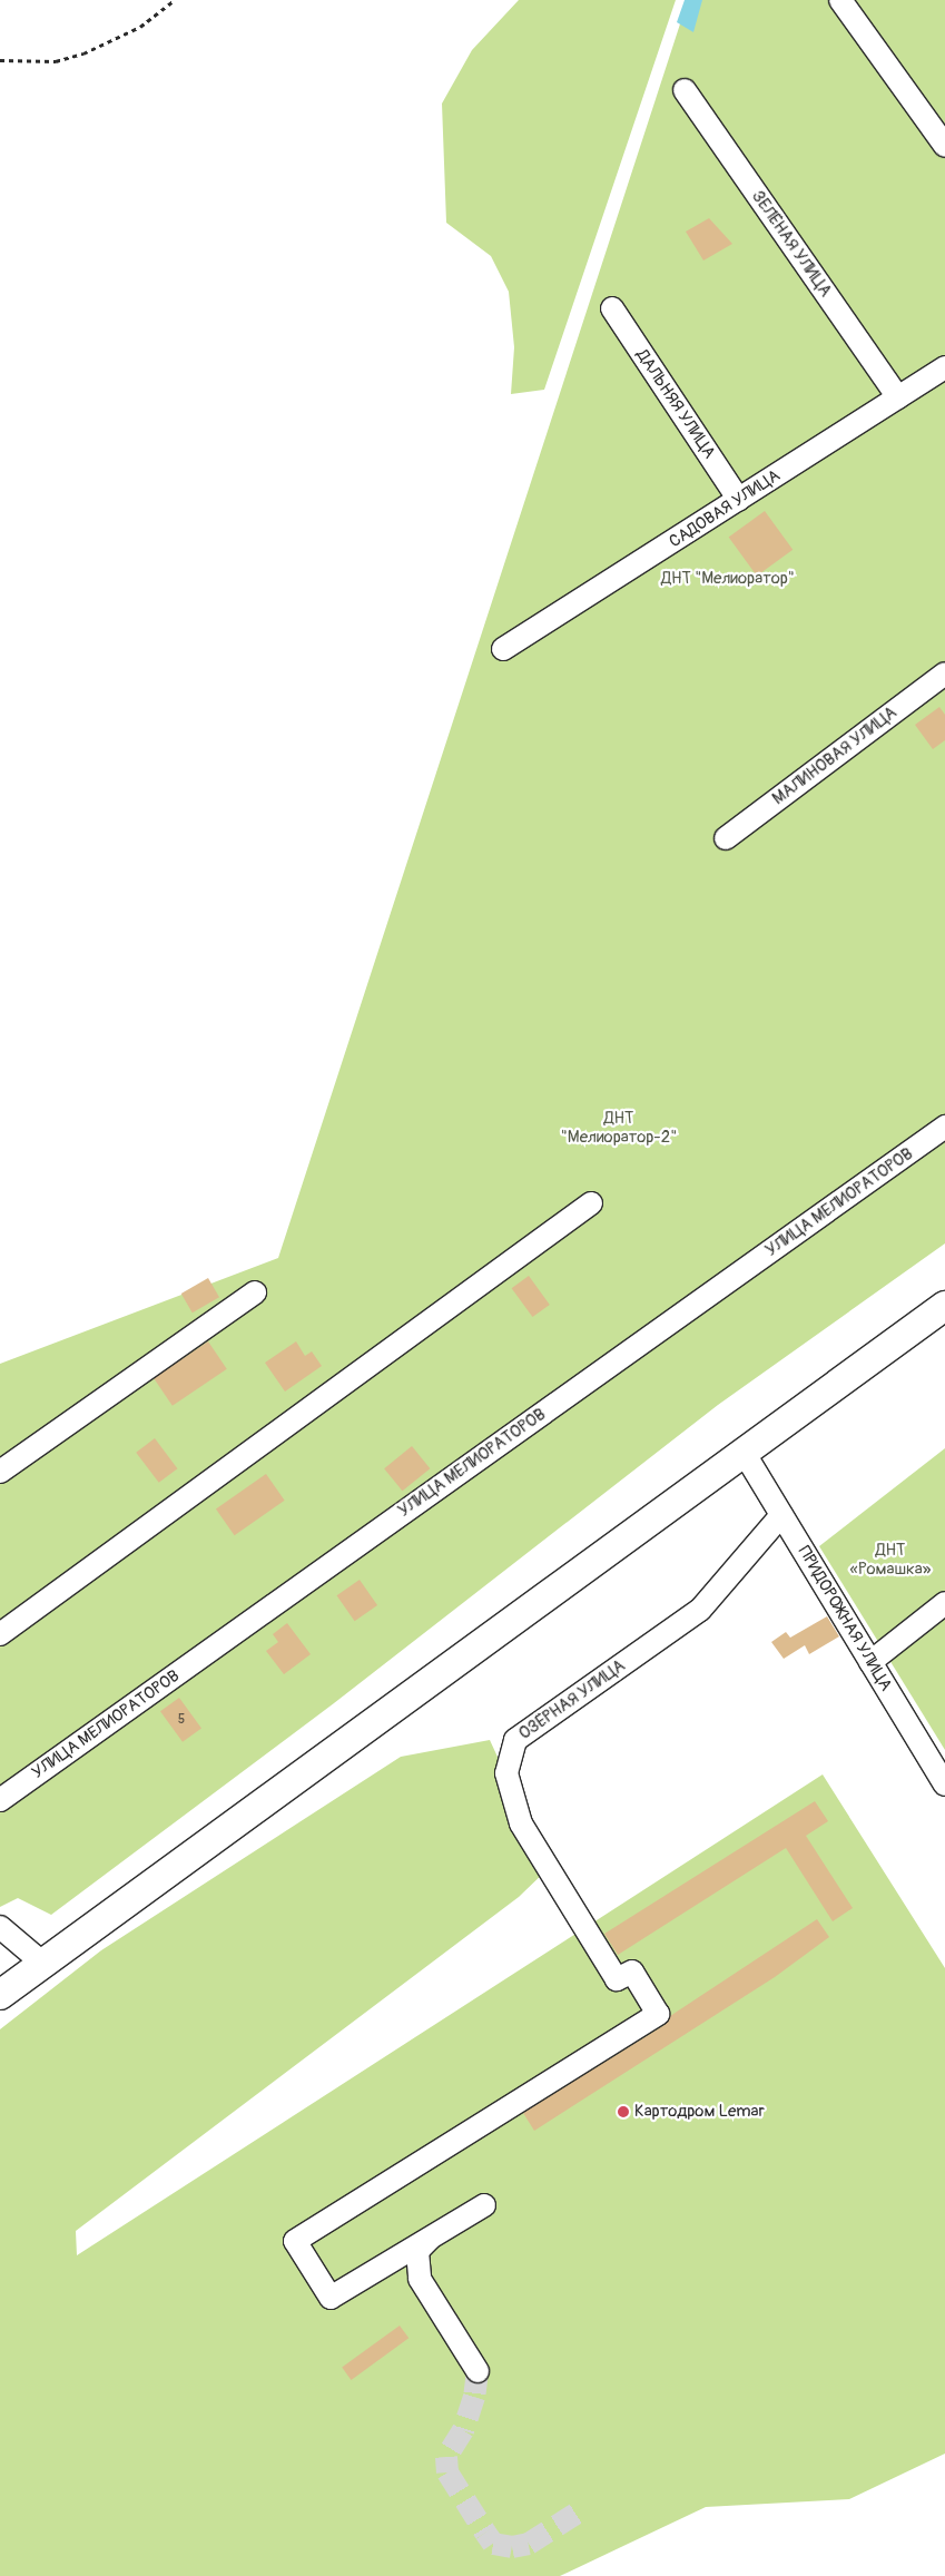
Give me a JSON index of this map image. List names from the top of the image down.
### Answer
{
  "streets": {
    "street": [
      "ЗЕЛЁНАЯ УЛИЦА",
      "ДАЛЬНЯЯ УЛИЦА",
      "САДОВАЯ УЛИЦА",
      "МАЛИНОВАЯ УЛИЦА",
      "УЛИЦА МЕЛИОРАТОРОВ",
      "ПРИДОРОЖНАЯ УЛИЦА",
      "ОЗЁРНАЯ УЛИЦА"
    ]
  },
  "crossings": [
    ["ЗЕЛЁНАЯ УЛИЦА", "САДОВАЯ УЛИЦА"],
    ["ДАЛЬНЯЯ УЛИЦА", "САДОВАЯ УЛИЦА"],
    ["ПРИДОРОЖНАЯ УЛИЦА", "ОЗЁРНАЯ УЛИЦА"]
  ],
  "parks": ["ДНТ \"Мелиоратор\"", "ДНТ \"Мелиоратор-2\"", "ДНТ «Ромашка»"],
  "places": ["Картодром Lemar"],
  "house_numbers": ["5"]
}
